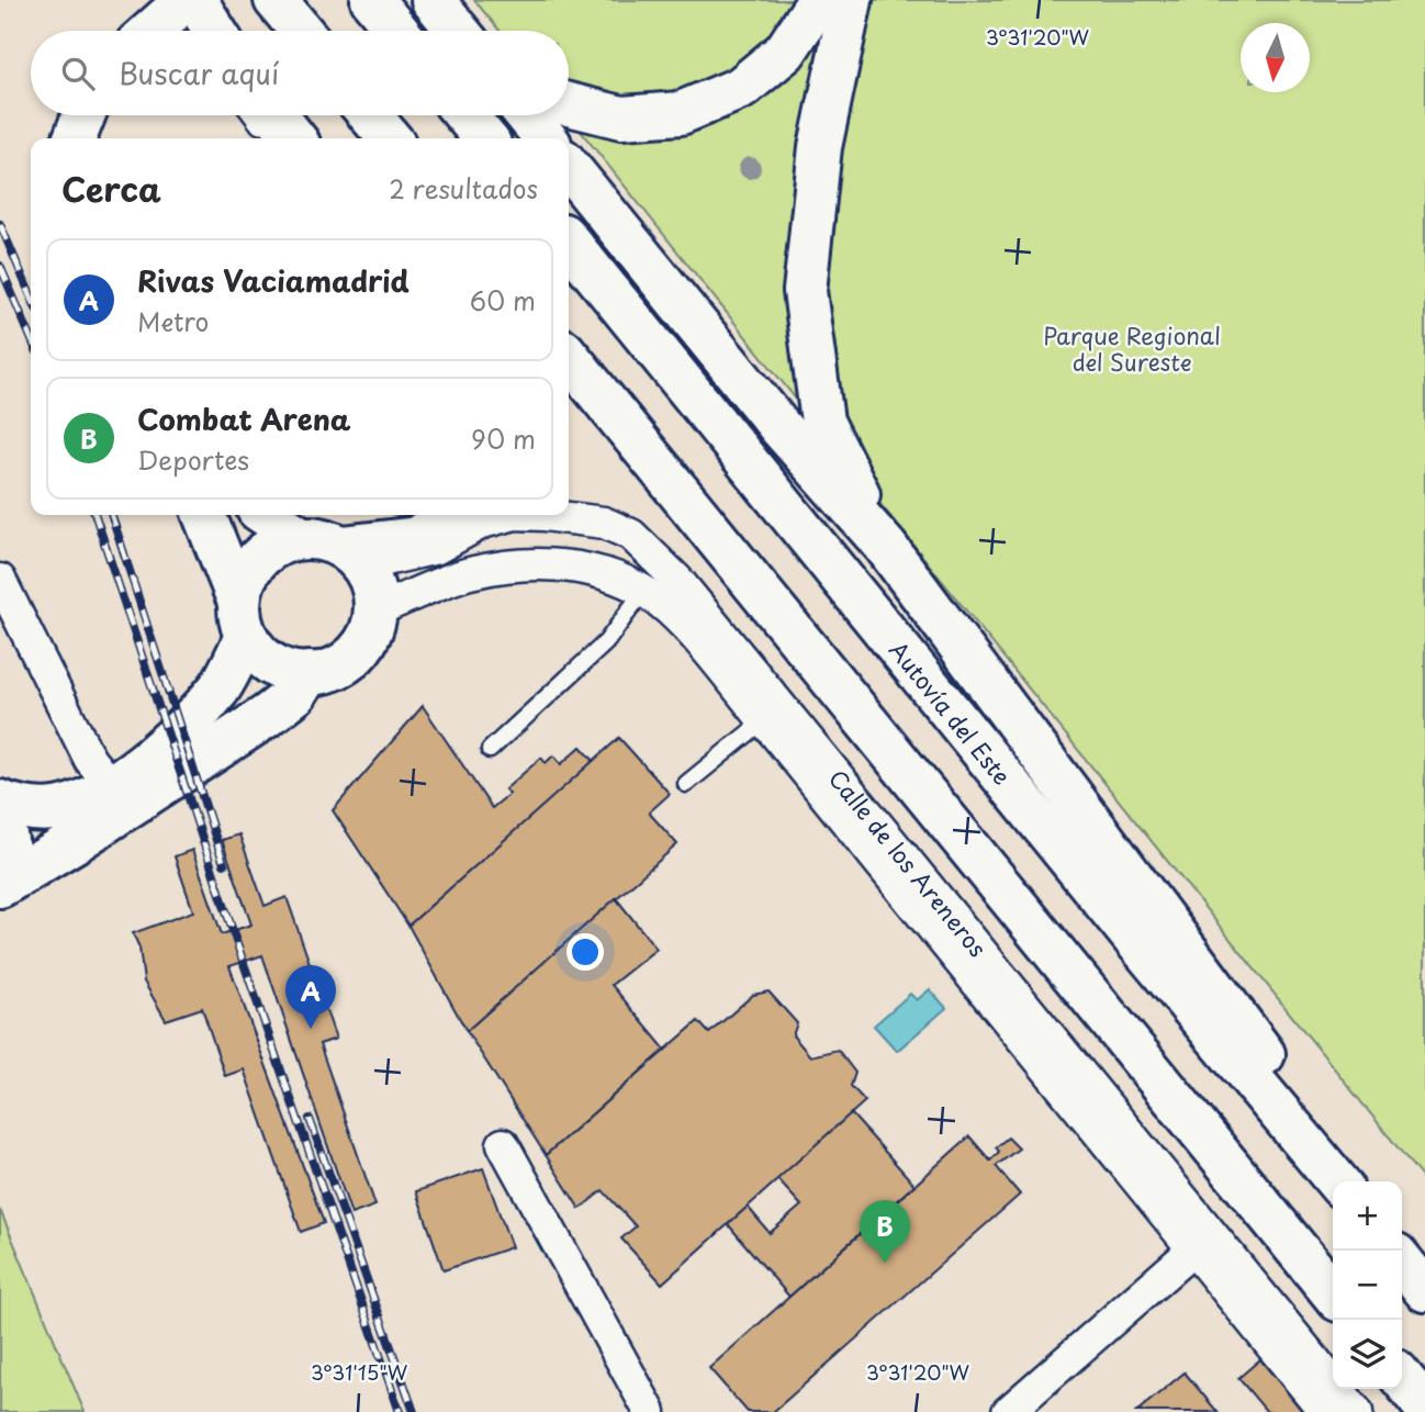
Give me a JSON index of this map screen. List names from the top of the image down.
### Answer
{
  "streets": {
    "main road": ["Autovía del Este"],
    "street": ["Calle de los Areneros"]
  },
  "parks": ["Parque Regional del Sureste"],
  "north": "bottom",
  "page": {
    "search": "Buscar aquí",
    "heading": ["Cerca", "2 resultados"],
    "list": [
      {
        "mark": "A",
        "name": "Rivas Vaciamadrid",
        "note": "Metro",
        "value": "60 m"
      },
      {
        "mark": "B",
        "name": "Combat Arena",
        "note": "Deportes",
        "value": "90 m"
      }
    ],
    "pins": ["A", "B"],
    "map_buttons": ["+", "−"]
  },
  "coordinates": ["3°31'20\"W", "3°31'15\"W"]
}
